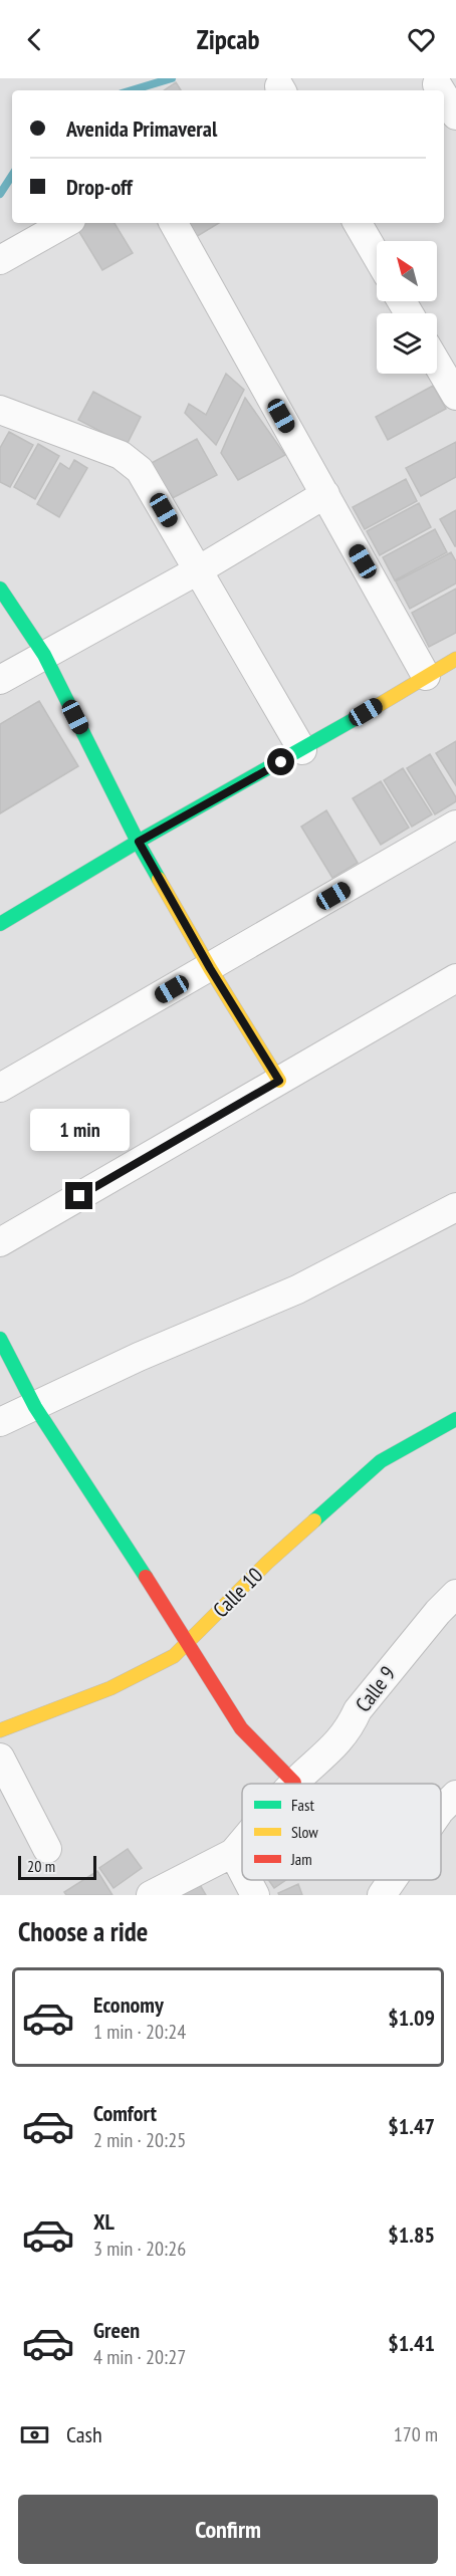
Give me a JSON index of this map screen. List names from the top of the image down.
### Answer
{
  "streets": {
    "street": ["Calle 10", "Calle 9"]
  },
  "legend": ["Fast", "Slow", "Jam"],
  "scale_bar": "20 m",
  "north": "top left",
  "page": {
    "header": "Zipcab",
    "banner": ["Avenida Primaveral", "Drop-off"],
    "bubble": "1 min",
    "scale": "20 m",
    "heading": "Choose a ride",
    "list": [
      {
        "name": "Economy",
        "note": "1 min · 20:24",
        "value": "$1.09"
      },
      {
        "name": "Comfort",
        "note": "2 min · 20:25",
        "value": "$1.47"
      },
      {
        "name": "XL",
        "note": "3 min · 20:26",
        "value": "$1.85"
      },
      {
        "name": "Green",
        "note": "4 min · 20:27",
        "value": "$1.41"
      }
    ],
    "pay": ["Cash", "170 m"],
    "buttons": "Confirm"
  }
}
